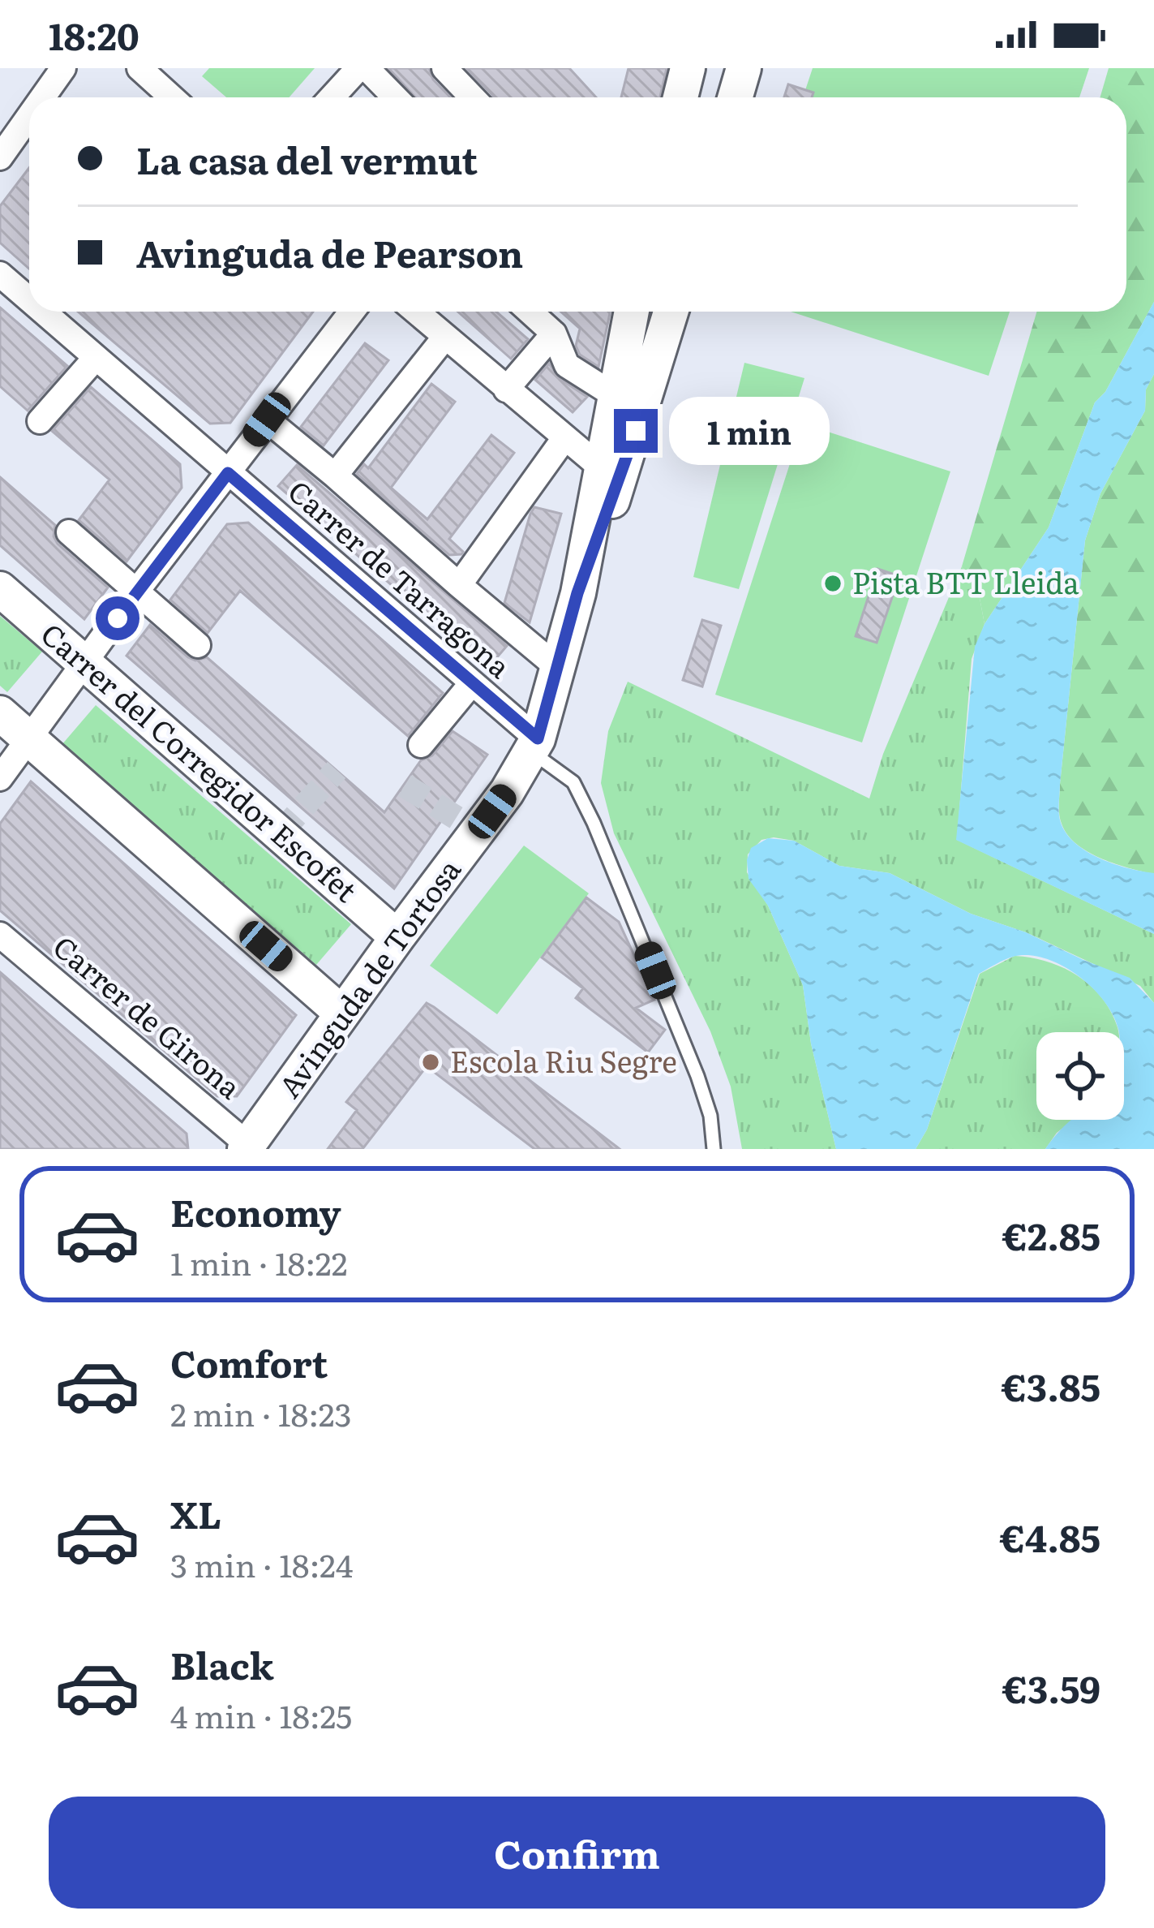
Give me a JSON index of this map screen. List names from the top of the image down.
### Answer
{
  "streets": {
    "street": [
      "Carrer de Tarragona",
      "Carrer del Corregidor Escofet",
      "Avinguda de Tortosa",
      "Carrer de Girona"
    ]
  },
  "crossings": [
    ["Carrer de Tarragona", "Avinguda de Tortosa"],
    ["Carrer del Corregidor Escofet", "Avinguda de Tortosa"],
    ["Avinguda de Tortosa", "Carrer de Girona"]
  ],
  "places": ["Pista BTT Lleida", "Escola Riu Segre"],
  "page": {
    "status": "18:20",
    "banner": ["La casa del vermut", "Avinguda de Pearson"],
    "bubble": "1 min",
    "list": [
      {
        "name": "Economy",
        "note": "1 min · 18:22",
        "value": "€2.85"
      },
      {
        "name": "Comfort",
        "note": "2 min · 18:23",
        "value": "€3.85"
      },
      {
        "name": "XL",
        "note": "3 min · 18:24",
        "value": "€4.85"
      },
      {
        "name": "Black",
        "note": "4 min · 18:25",
        "value": "€3.59"
      }
    ],
    "buttons": "Confirm"
  }
}
